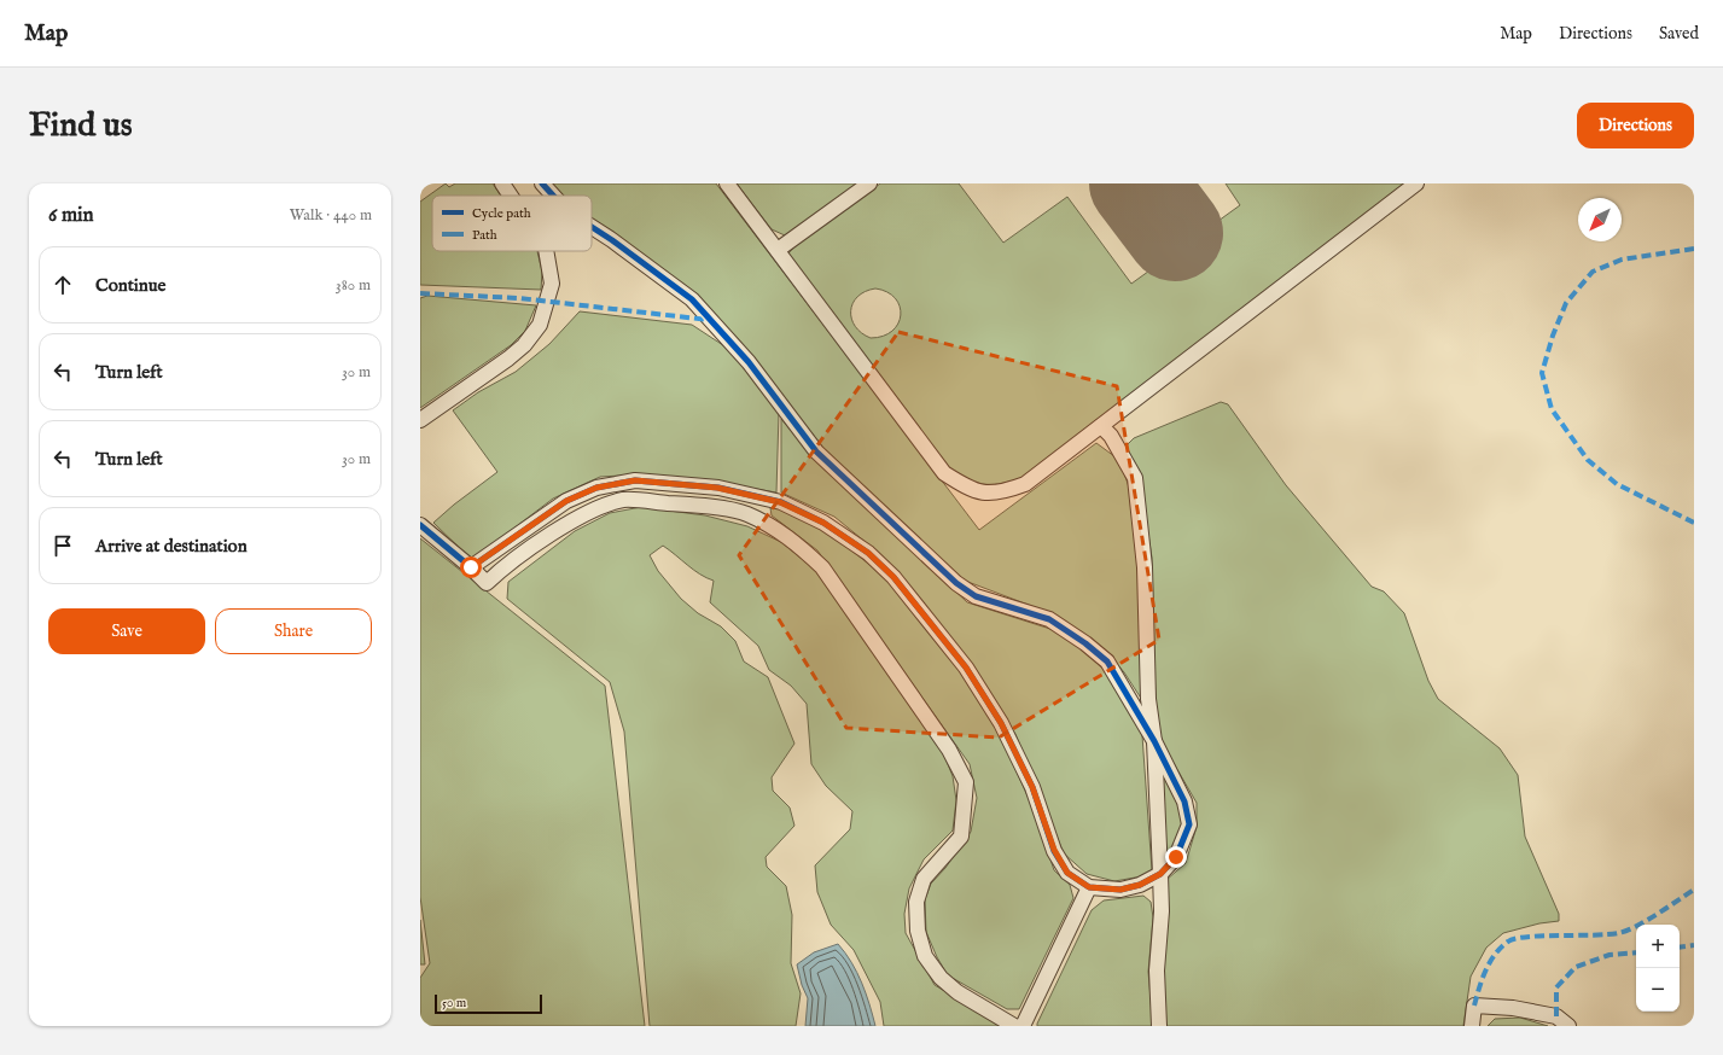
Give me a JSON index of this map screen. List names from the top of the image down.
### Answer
{
  "legend": ["Cycle path", "Path"],
  "scale_bar": "50 m",
  "north": "bottom left",
  "page": {
    "header": "Map",
    "nav": ["Map", "Directions", "Saved"],
    "buttons": [
      "Directions",
      ["Save", "Share"]
    ],
    "title": "Find us",
    "heading": ["6 min", "Walk · 440 m"],
    "list": [
      ["Continue", "380 m"],
      ["Turn left", "30 m"],
      ["Turn left", "30 m"],
      "Arrive at destination"
    ],
    "map_buttons": ["+", "−"],
    "scale": "50 m"
  }
}
